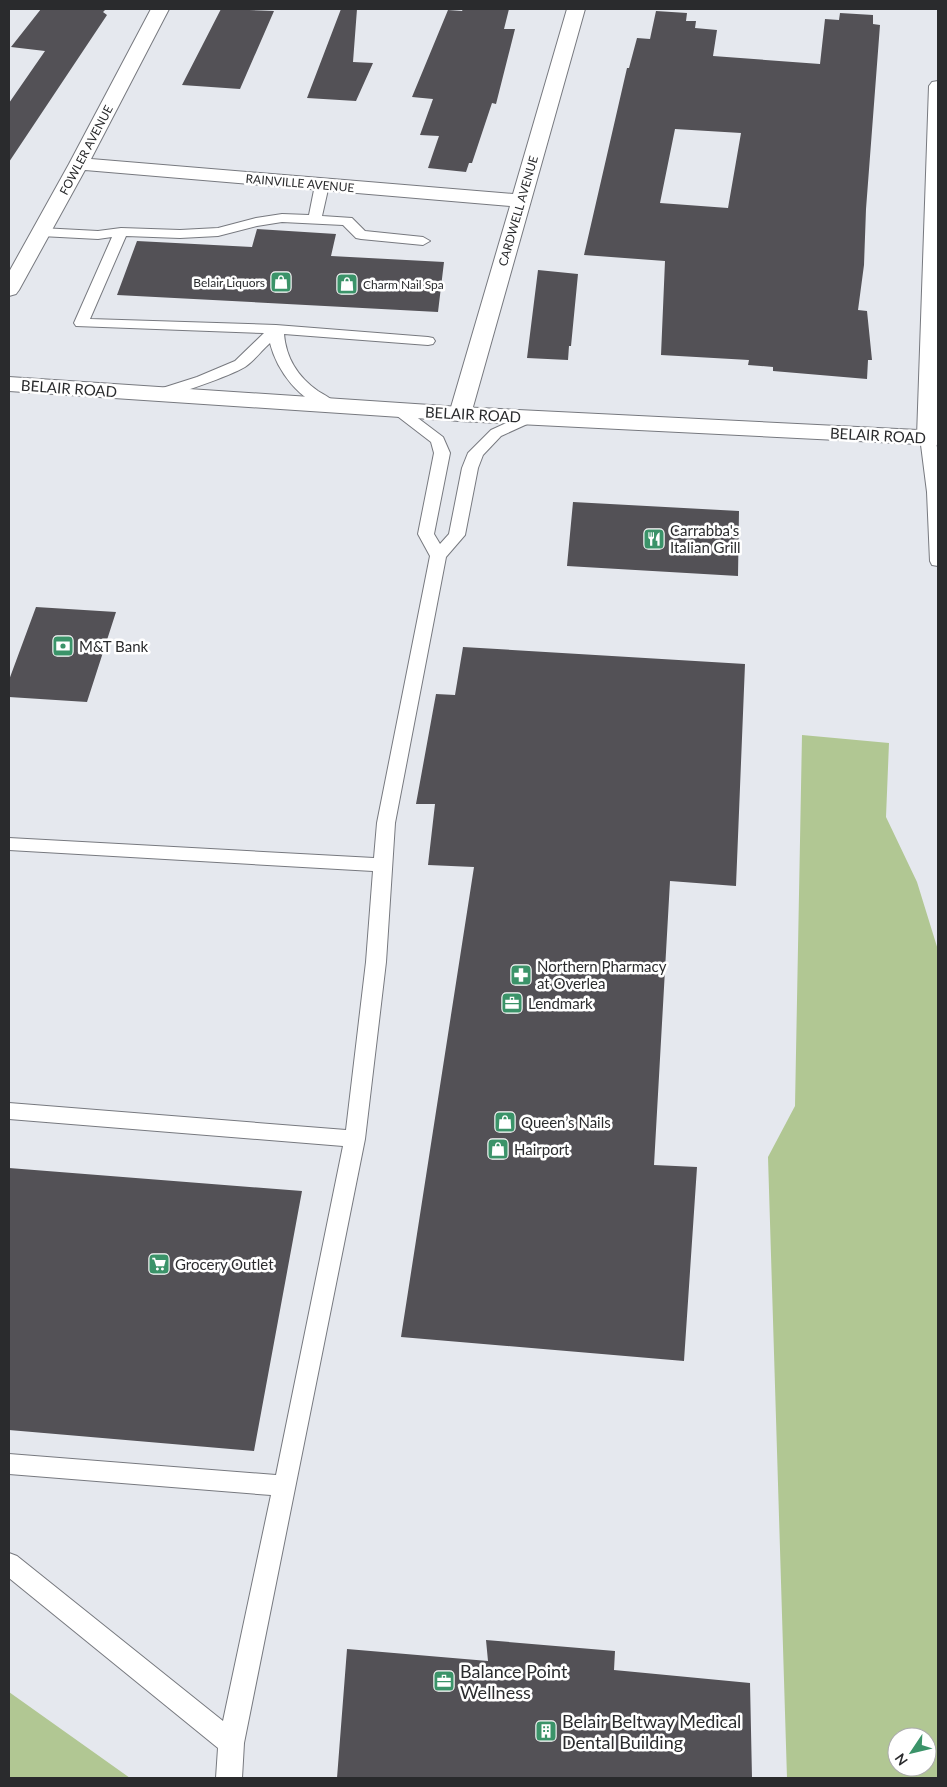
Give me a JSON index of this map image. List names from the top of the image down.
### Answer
{
  "streets": {
    "street": [
      "FOWLER AVENUE",
      "RAINVILLE AVENUE",
      "CARDWELL AVENUE",
      "BELAIR ROAD"
    ]
  },
  "crossings": [
    ["FOWLER AVENUE", "RAINVILLE AVENUE"],
    ["RAINVILLE AVENUE", "CARDWELL AVENUE"],
    ["CARDWELL AVENUE", "BELAIR ROAD"]
  ],
  "places": {
    "shop": [
      "Belair Liquors",
      "Charm Nail Spa",
      "Queen’s Nails",
      "Hairport"
    ],
    "restaurant": ["Carrabba's Italian Grill"],
    "bank": ["M&T Bank"],
    "pharmacy": ["Northern Pharmacy at Overlea"],
    "office": ["Lendmark", "Balance Point Wellness"],
    "supermarket": ["Grocery Outlet"],
    "building": ["Belair Beltway Medical Dental Building"]
  },
  "north": "bottom left"
}
